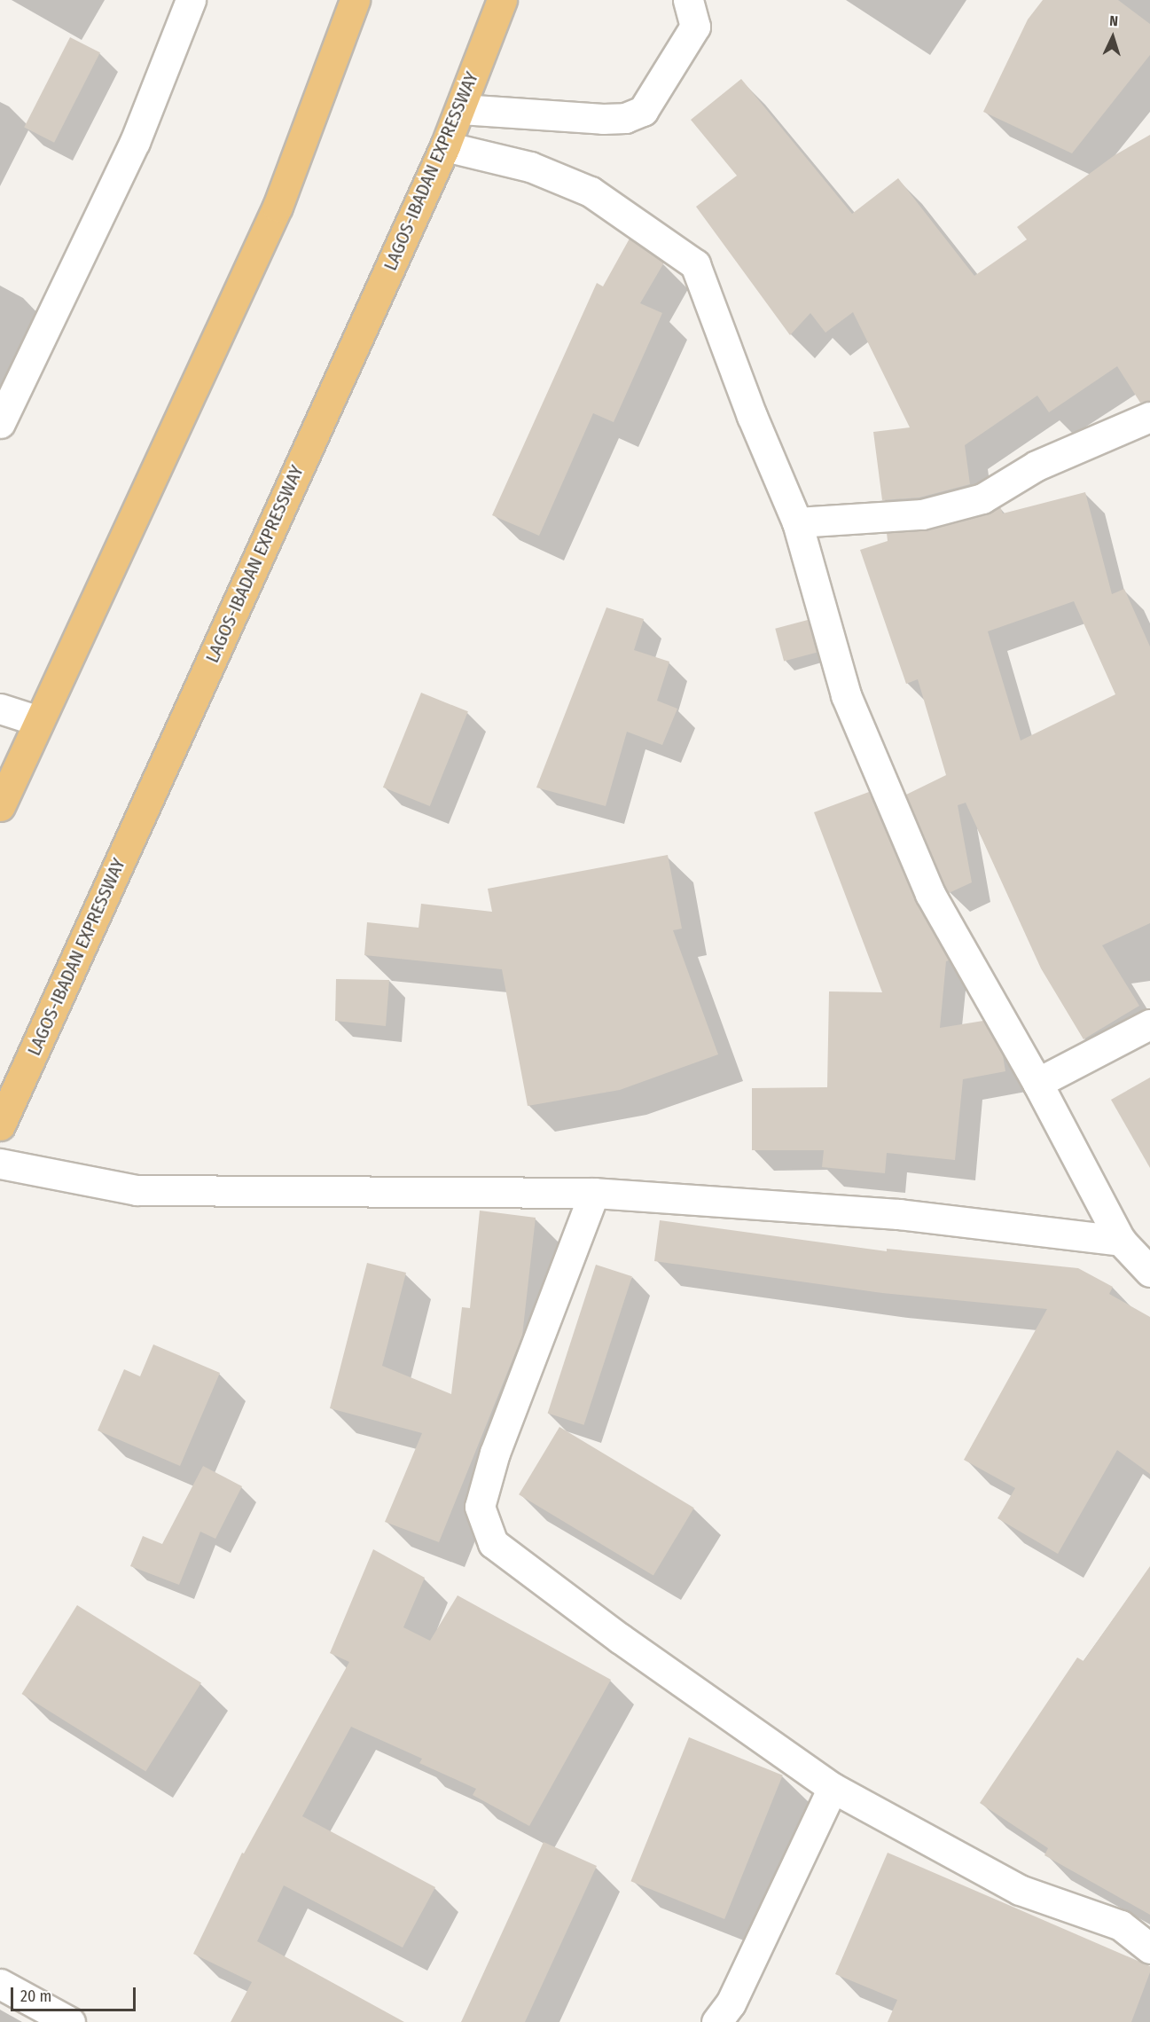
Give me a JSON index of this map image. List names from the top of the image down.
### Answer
{
  "streets": {
    "highway": ["LAGOS-IBADAN EXPRESSWAY"]
  },
  "scale_bar": "20 m",
  "north": "top"
}
